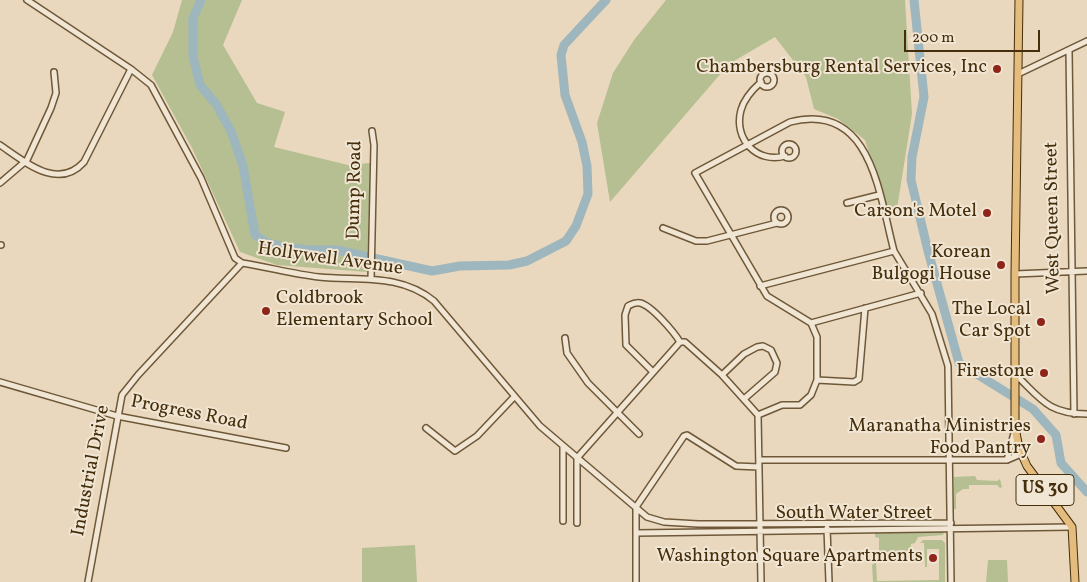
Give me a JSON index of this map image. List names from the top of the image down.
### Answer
{
  "streets": {
    "highway": ["US 30"],
    "street": [
      "Dump Road",
      "West Queen Street",
      "Hollywell Avenue",
      "Progress Road",
      "Industrial Drive",
      "South Water Street"
    ]
  },
  "crossings": [
    ["Dump Road", "Hollywell Avenue"],
    ["Hollywell Avenue", "Industrial Drive"],
    ["Hollywell Avenue", "South Water Street"],
    ["Progress Road", "Industrial Drive"],
    ["US 30", "South Water Street"]
  ],
  "places": [
    "Chambersburg Rental Services, Inc",
    "Carson's Motel",
    "Korean Bulgogi House",
    "Coldbrook Elementary School",
    "The Local Car Spot",
    "Firestone",
    "Maranatha Ministries Food Pantry",
    "Washington Square Apartments"
  ],
  "scale_bar": "200 m"
}
